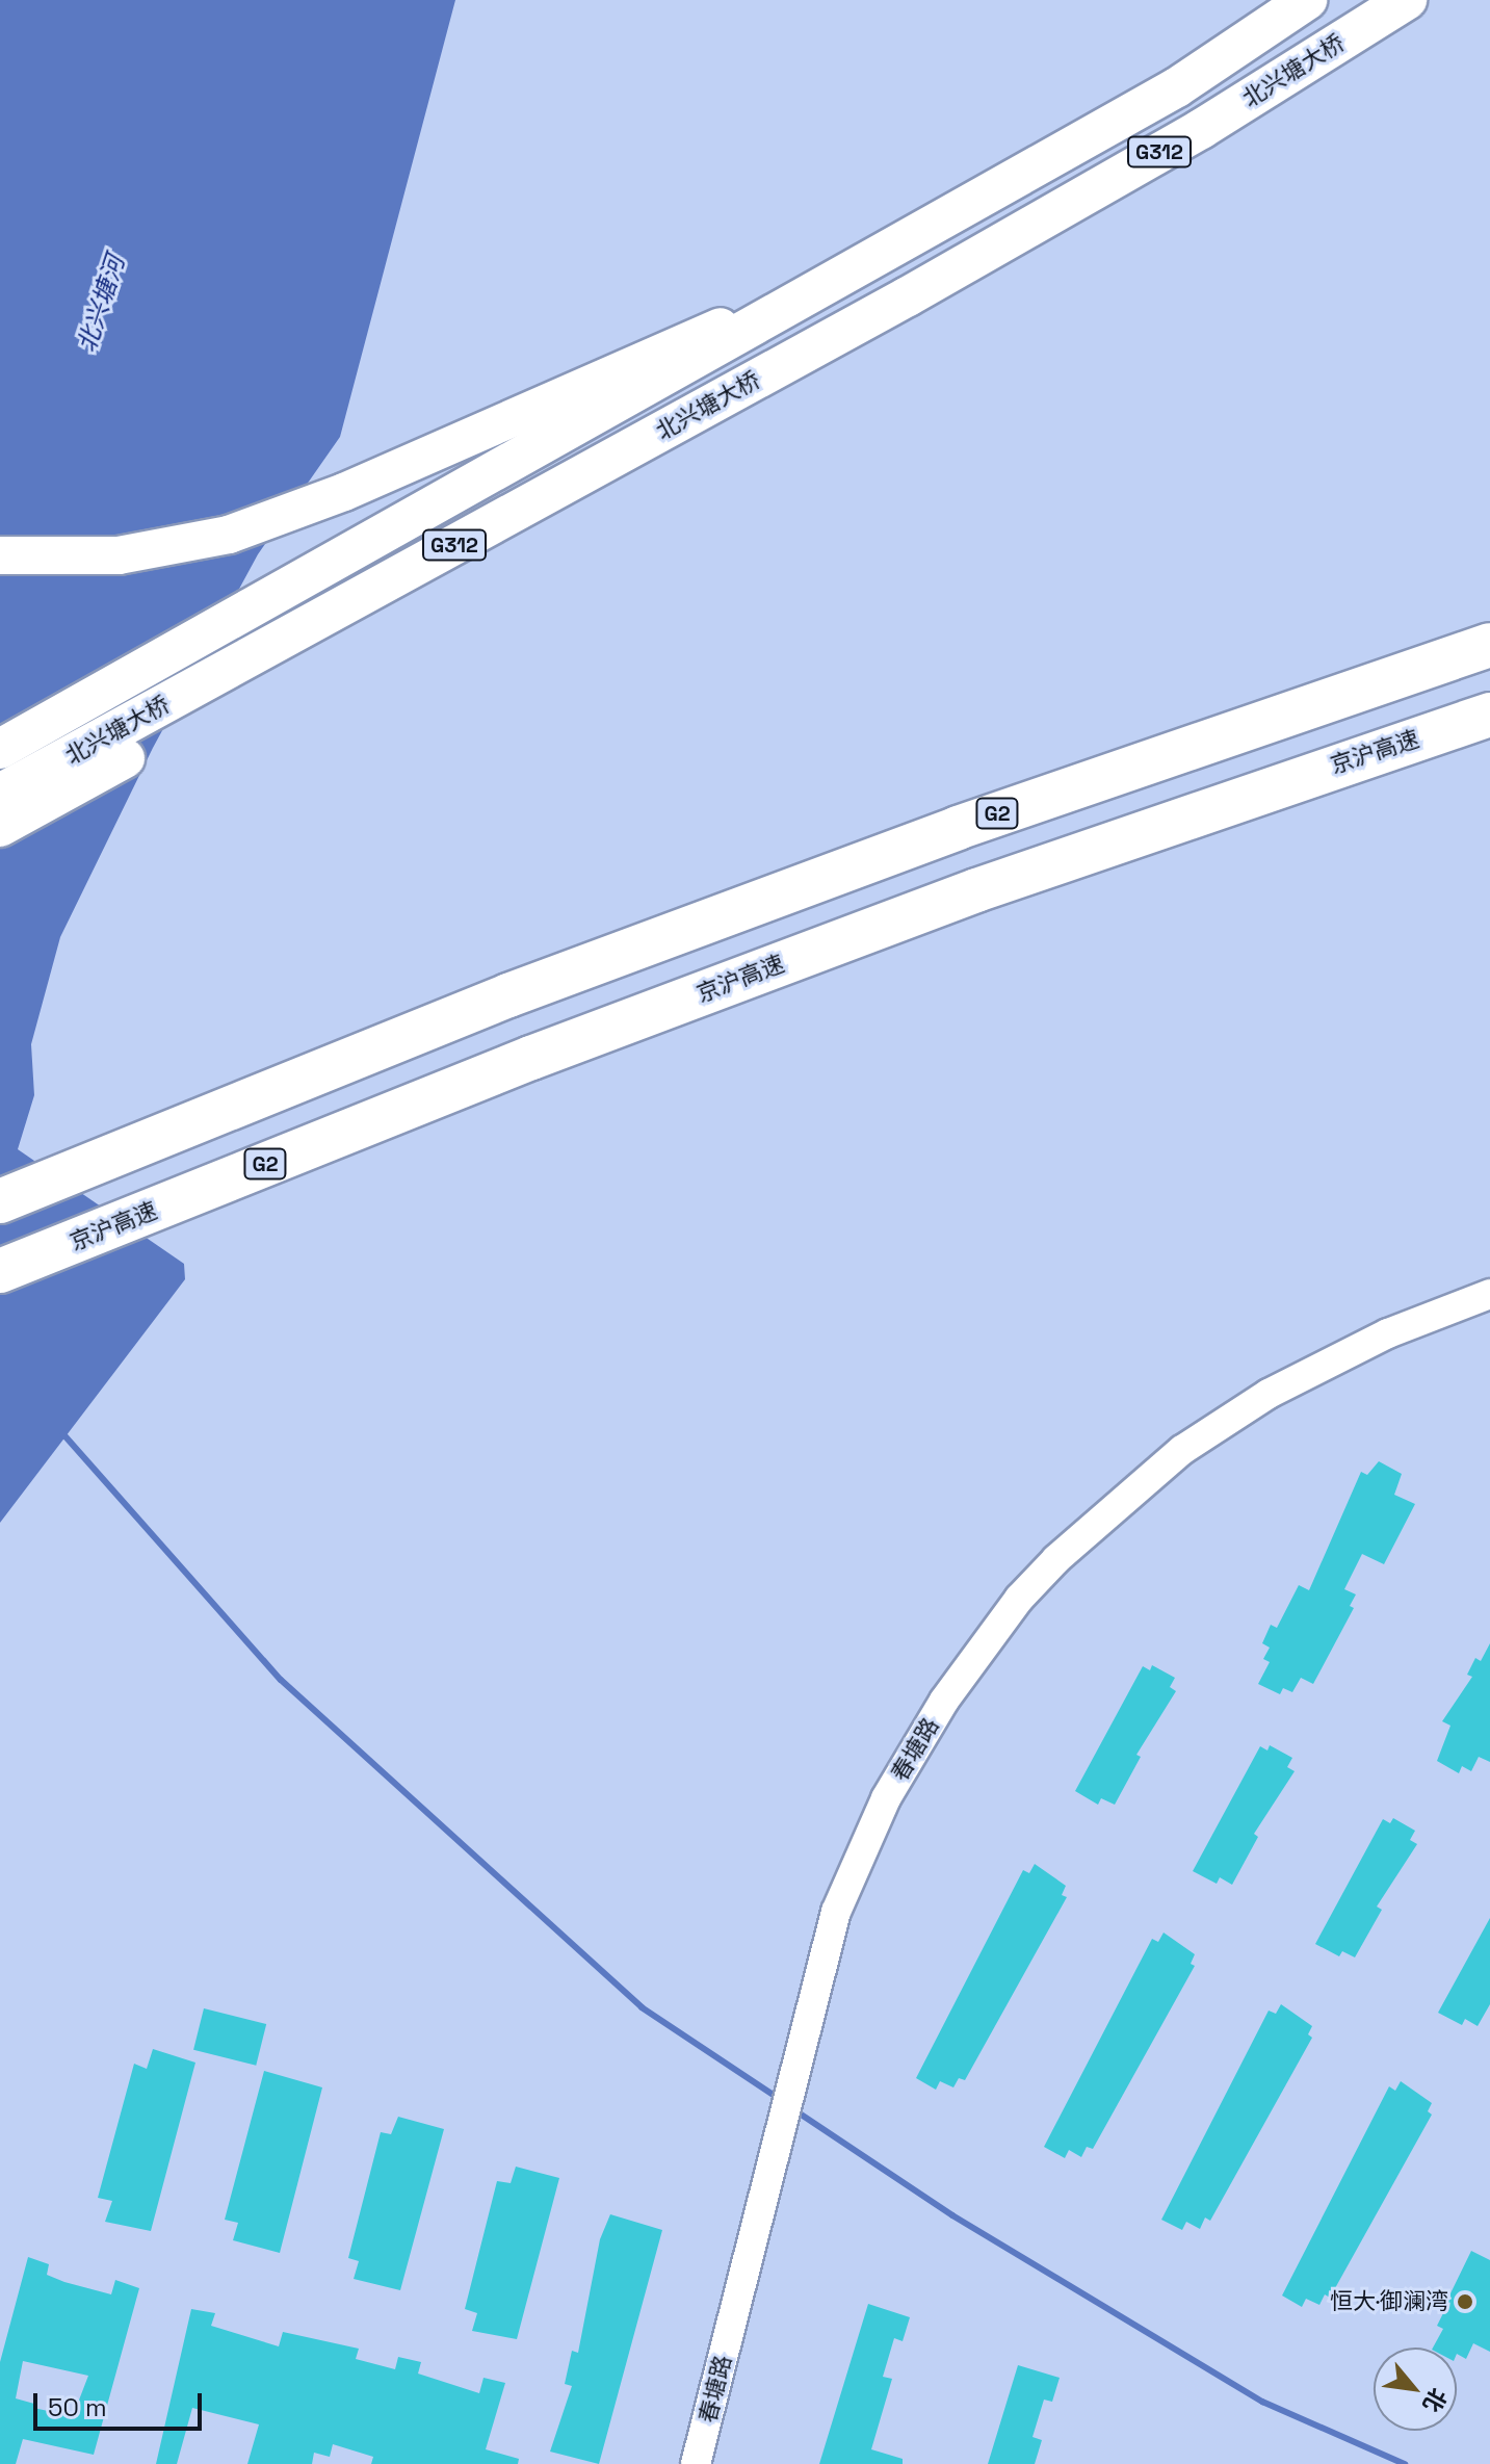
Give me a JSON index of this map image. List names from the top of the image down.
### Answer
{
  "streets": {
    "highway": [
      "北兴塘大桥",
      "G312",
      "京沪高速",
      "G2"
    ],
    "street": ["春塘路"]
  },
  "water": ["北兴塘河"],
  "places": ["恒大·御澜湾"],
  "scale_bar": "50 m",
  "north": "bottom right"
}
